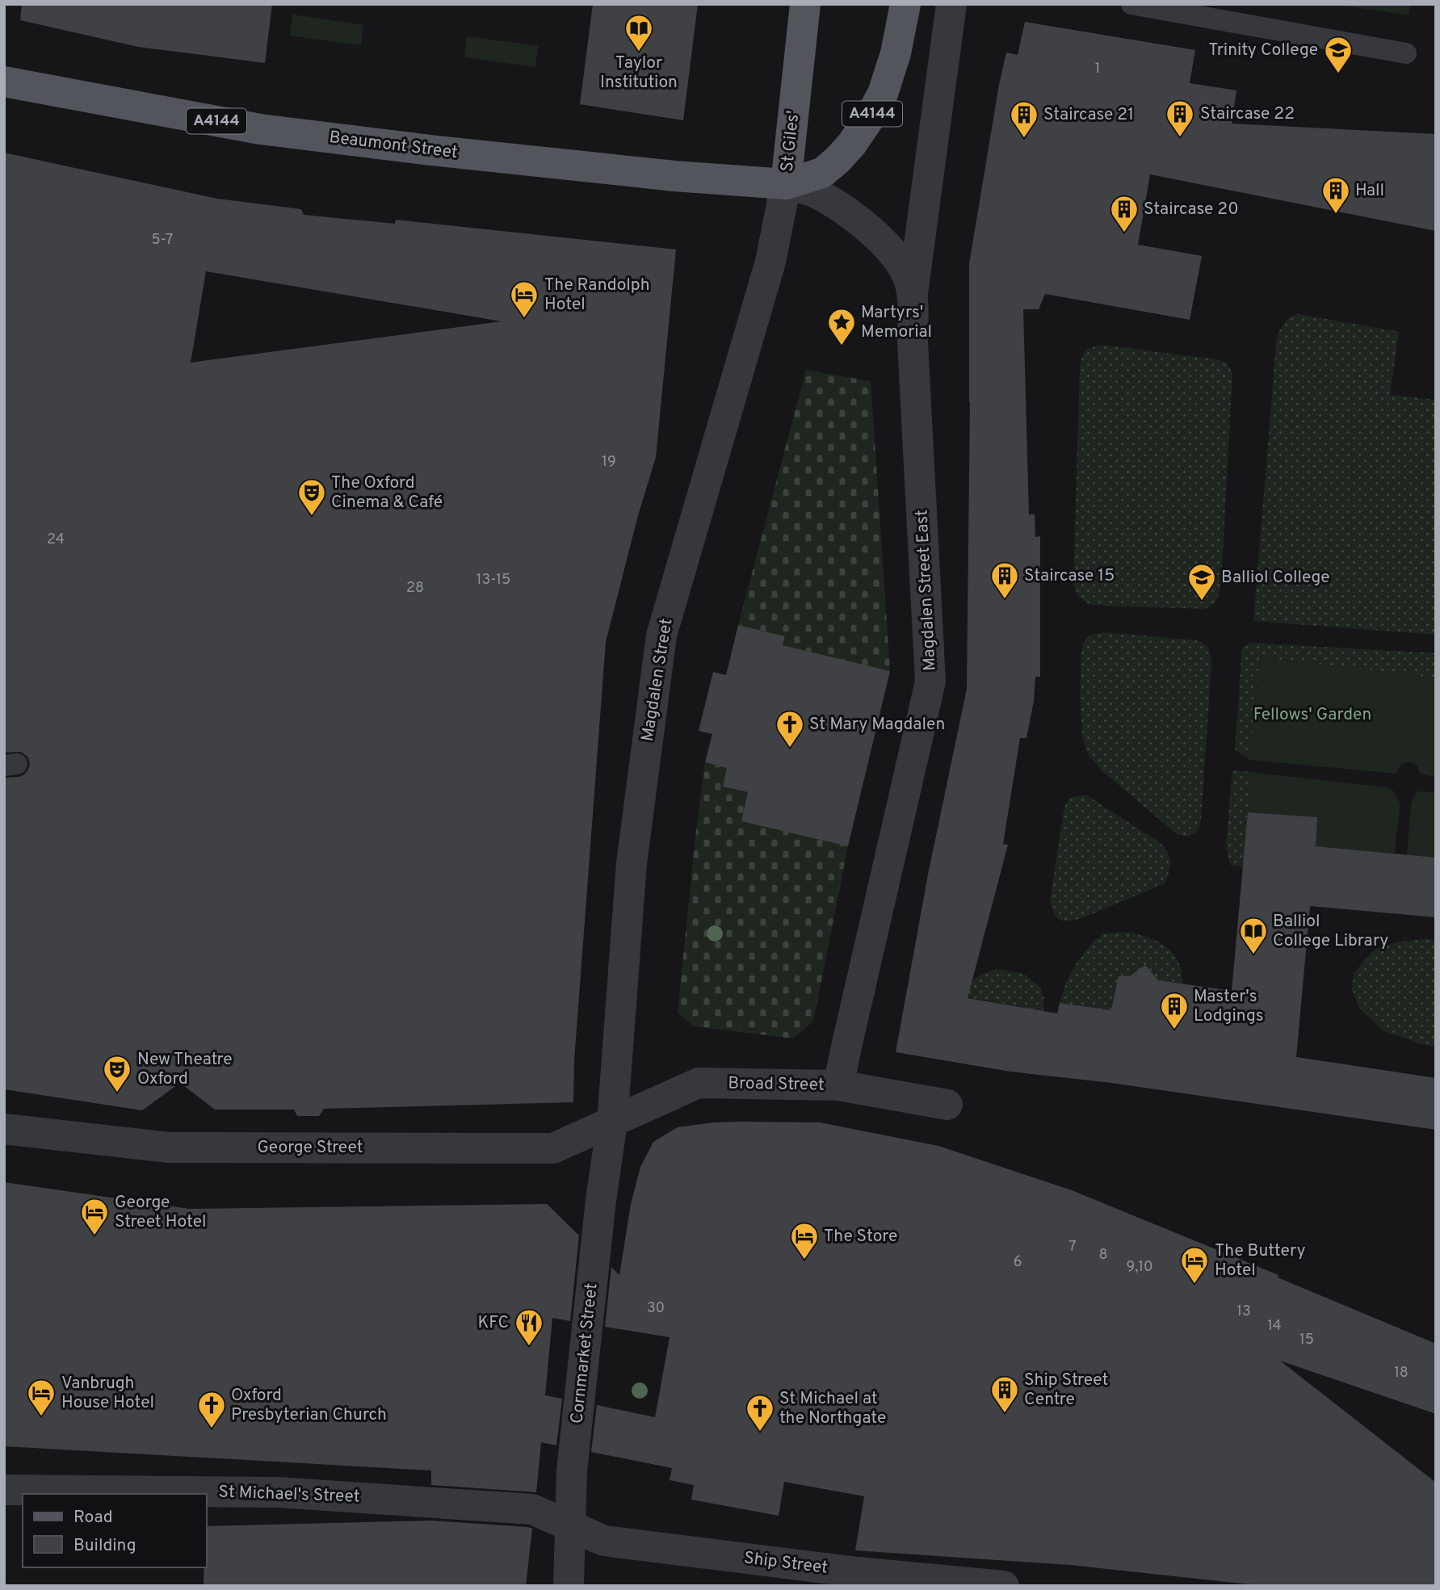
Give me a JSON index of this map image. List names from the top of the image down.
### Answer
{
  "streets": {
    "main road": ["A4144", "St Giles'", "Beaumont Street"],
    "street": [
      "Magdalen Street East",
      "Magdalen Street",
      "Broad Street",
      "George Street",
      "Cornmarket Street",
      "St Michael's Street",
      "Ship Street"
    ]
  },
  "crossings": [
    ["St Giles'", "Beaumont Street"],
    ["St Giles'", "Magdalen Street East"],
    ["St Giles'", "Magdalen Street"],
    ["Beaumont Street", "Magdalen Street East"],
    ["Beaumont Street", "Magdalen Street"],
    ["Magdalen Street East", "Magdalen Street"],
    ["Magdalen Street East", "Broad Street"],
    ["Magdalen Street", "Broad Street"],
    ["Magdalen Street", "George Street"],
    ["Magdalen Street", "Cornmarket Street"],
    ["Broad Street", "George Street"],
    ["Broad Street", "Cornmarket Street"],
    ["George Street", "Cornmarket Street"],
    ["Cornmarket Street", "St Michael's Street"],
    ["Cornmarket Street", "Ship Street"],
    ["St Michael's Street", "Ship Street"]
  ],
  "parks": ["Fellows' Garden"],
  "places": {
    "library": ["Taylor Institution", "Balliol College Library"],
    "school or university": ["Trinity College", "Balliol College"],
    "building": [
      "Staircase 22",
      "Staircase 21",
      "Hall",
      "Staircase 20",
      "Staircase 15",
      "Master's Lodgings",
      "Ship Street Centre"
    ],
    "hotel": [
      "The Randolph Hotel",
      "George Street Hotel",
      "The Store",
      "The Buttery Hotel",
      "Vanbrugh House Hotel"
    ],
    "place": ["Martyrs' Memorial"],
    "theatre": ["The Oxford Cinema & Café", "New Theatre Oxford"],
    "church": ["St Mary Magdalen", "Oxford Presbyterian Church", "St Michael at the Northgate"],
    "restaurant": ["KFC"]
  },
  "house_numbers": [
    "1",
    "5-7",
    "19",
    "24",
    "13-15",
    "28",
    "7",
    "8",
    "6",
    "9,10",
    "30",
    "13",
    "14",
    "15",
    "18"
  ],
  "legend": ["Road", "Building"]
}
